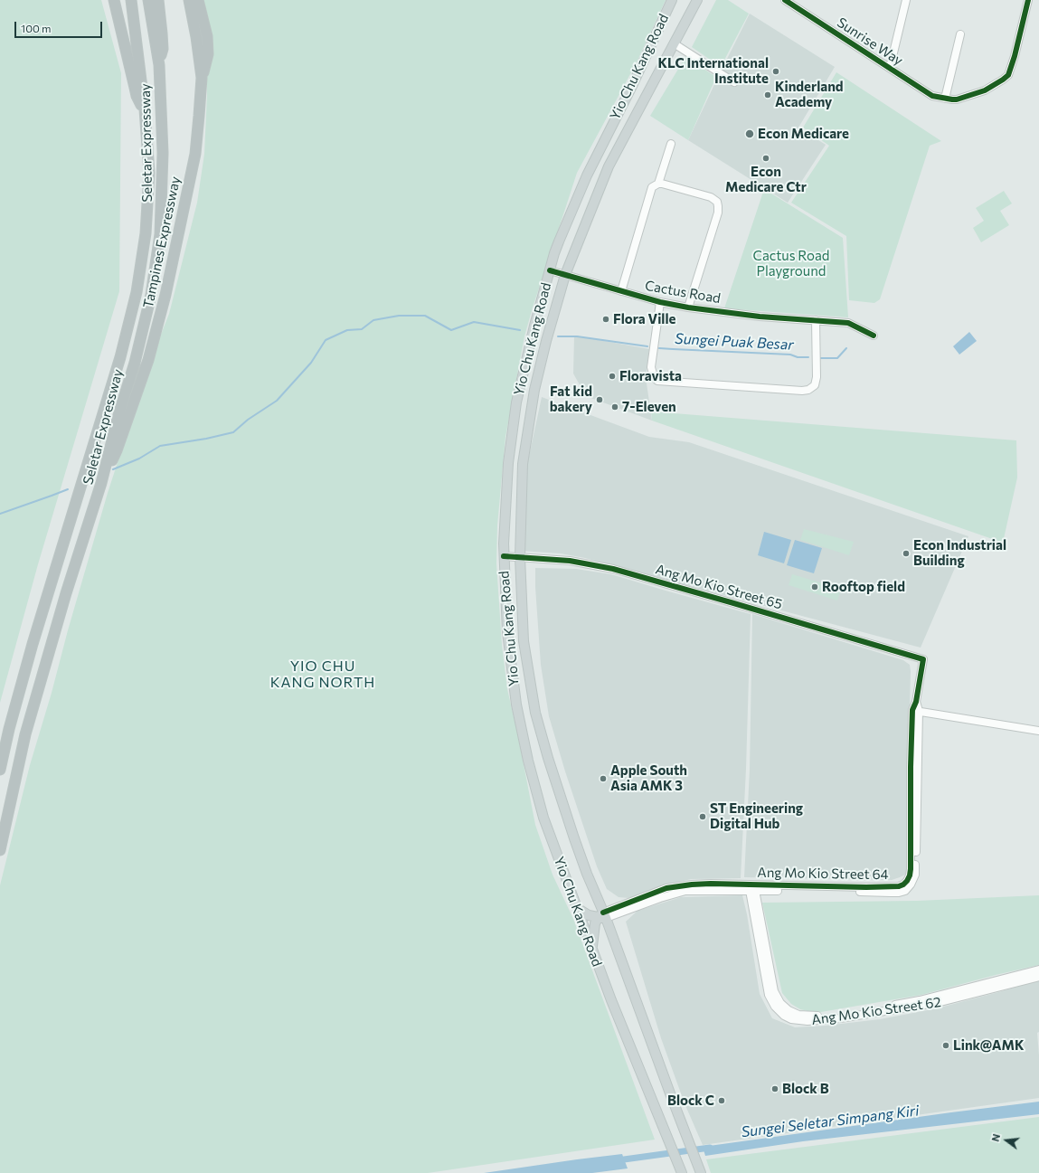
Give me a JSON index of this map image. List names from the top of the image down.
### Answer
{
  "streets": {
    "highway": ["Seletar Expressway", "Tampines Expressway"],
    "main road": ["Yio Chu Kang Road"],
    "street": [
      "Sunrise Way",
      "Cactus Road",
      "Ang Mo Kio Street 65",
      "Ang Mo Kio Street 64",
      "Ang Mo Kio Street 62"
    ]
  },
  "crossings": [
    ["Yio Chu Kang Road", "Cactus Road"],
    ["Yio Chu Kang Road", "Ang Mo Kio Street 65"],
    ["Yio Chu Kang Road", "Ang Mo Kio Street 64"],
    ["Seletar Expressway", "Tampines Expressway"],
    ["Ang Mo Kio Street 65", "Ang Mo Kio Street 64"],
    ["Ang Mo Kio Street 64", "Ang Mo Kio Street 62"]
  ],
  "districts": ["YIO CHU KANG NORTH"],
  "water": ["Sungei Puak Besar", "Sungei Seletar Simpang Kiri"],
  "parks": ["Cactus Road Playground"],
  "places": [
    "KLC International Institute",
    "Kinderland Academy",
    "Econ Medicare",
    "Econ Medicare Ctr",
    "Flora Ville",
    "Floravista",
    "Fat kid bakery",
    "7-Eleven",
    "Econ Industrial Building",
    "Rooftop field",
    "Apple South Asia AMK 3",
    "ST Engineering Digital Hub",
    "Link@AMK",
    "Block B",
    "Block C"
  ],
  "scale_bar": "100 m",
  "north": "left"
}
